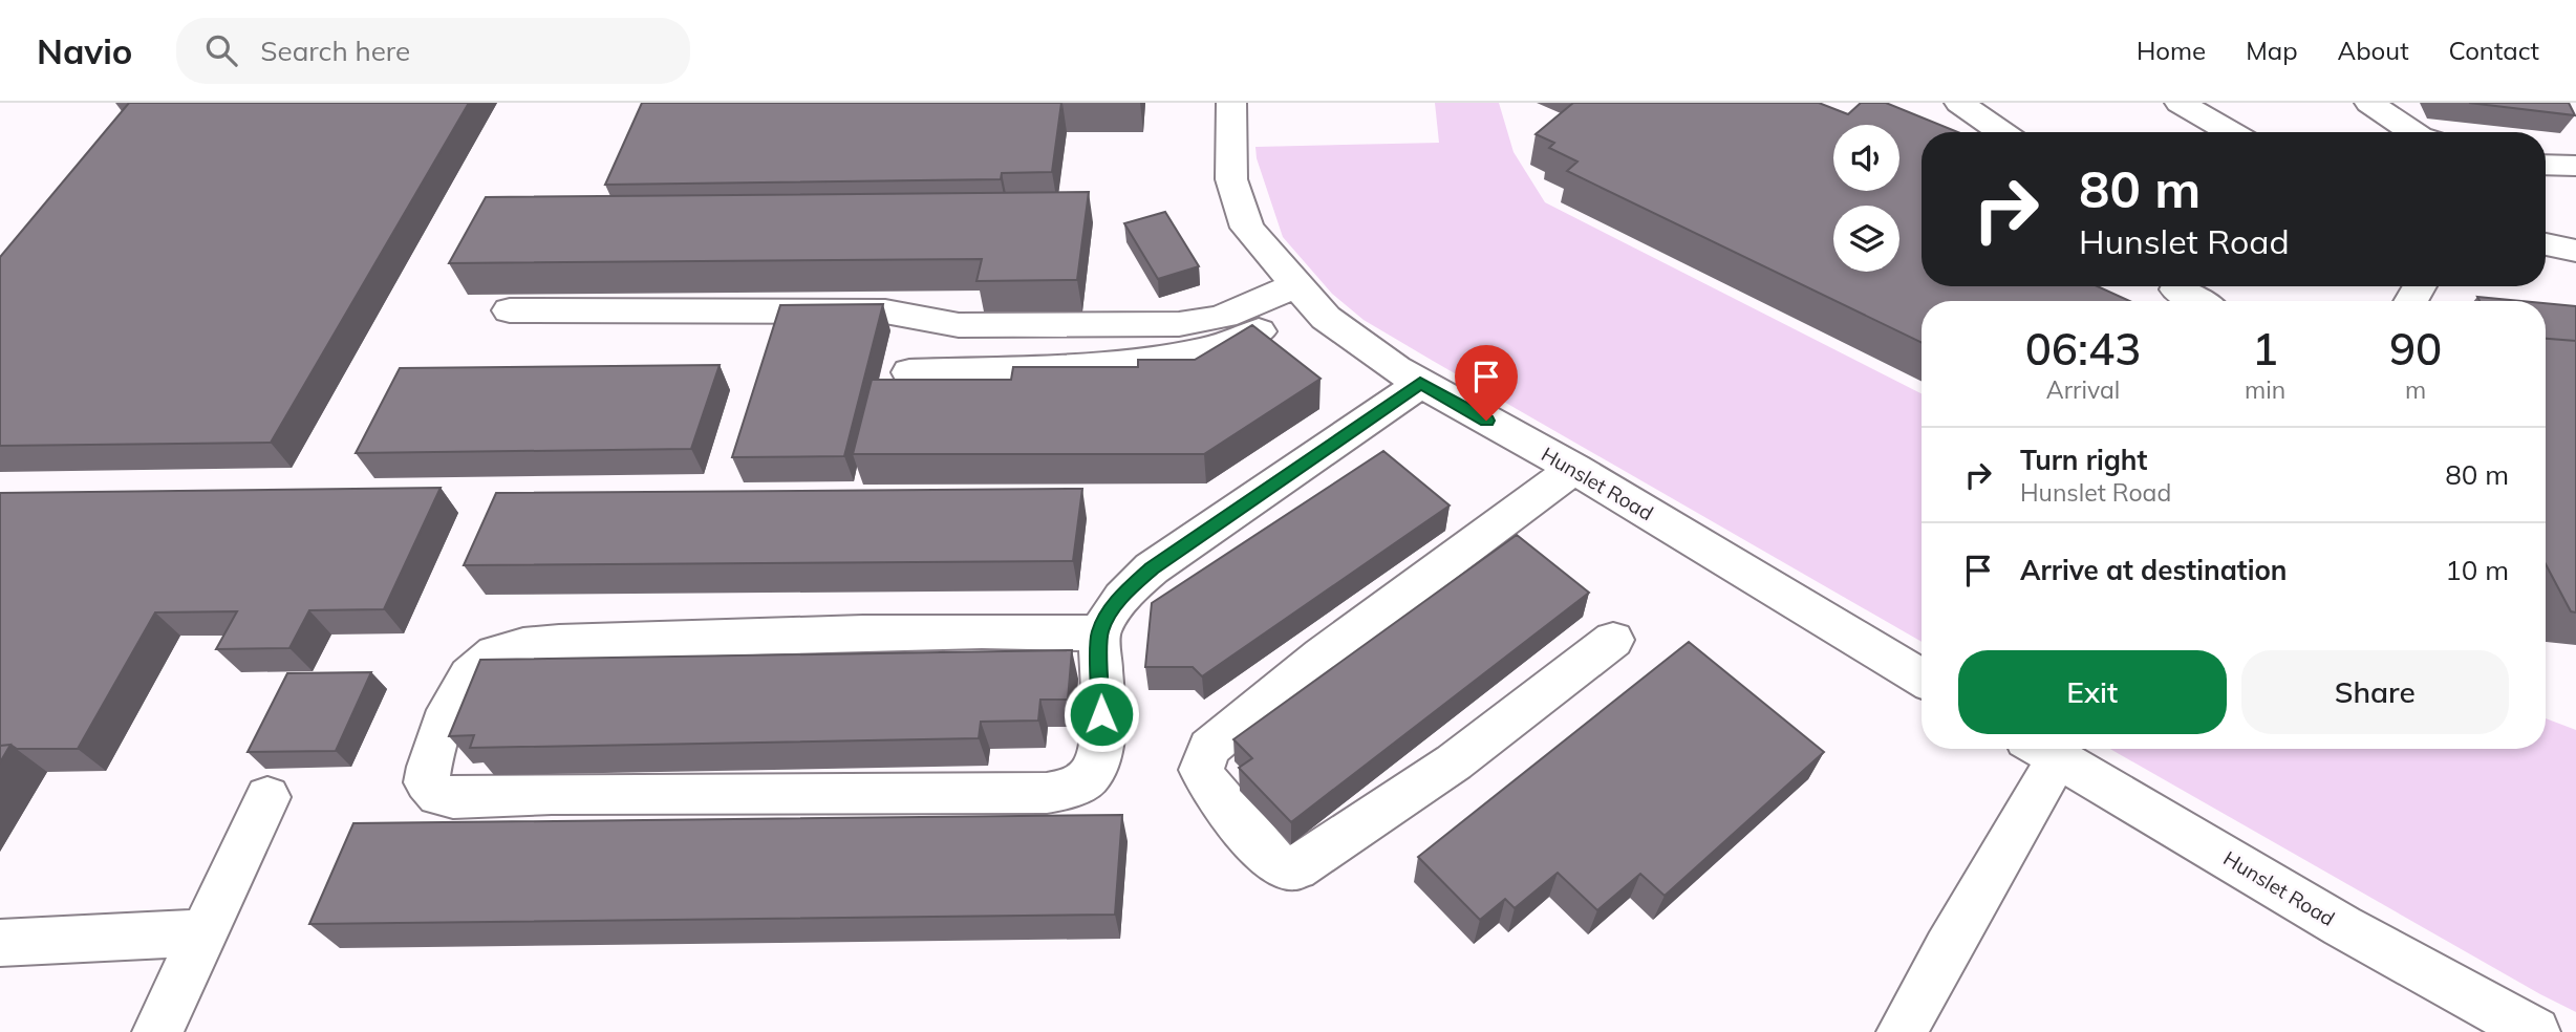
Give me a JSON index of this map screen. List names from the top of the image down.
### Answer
{
  "streets": {
    "street": ["Hunslet Road"]
  },
  "page": {
    "header": "Navio",
    "search": "Search here",
    "nav": [
      "Home",
      "Map",
      "About",
      "Contact"
    ],
    "turn": ["80 m", "Hunslet Road"],
    "eta": [
      "06:43",
      "Arrival",
      "1",
      "min",
      "90",
      "m"
    ],
    "list": [
      {
        "name": "Turn right",
        "note": "Hunslet Road",
        "value": "80 m"
      },
      {
        "name": "Arrive at destination",
        "value": "10 m"
      }
    ],
    "buttons": ["Exit", "Share"]
  }
}
